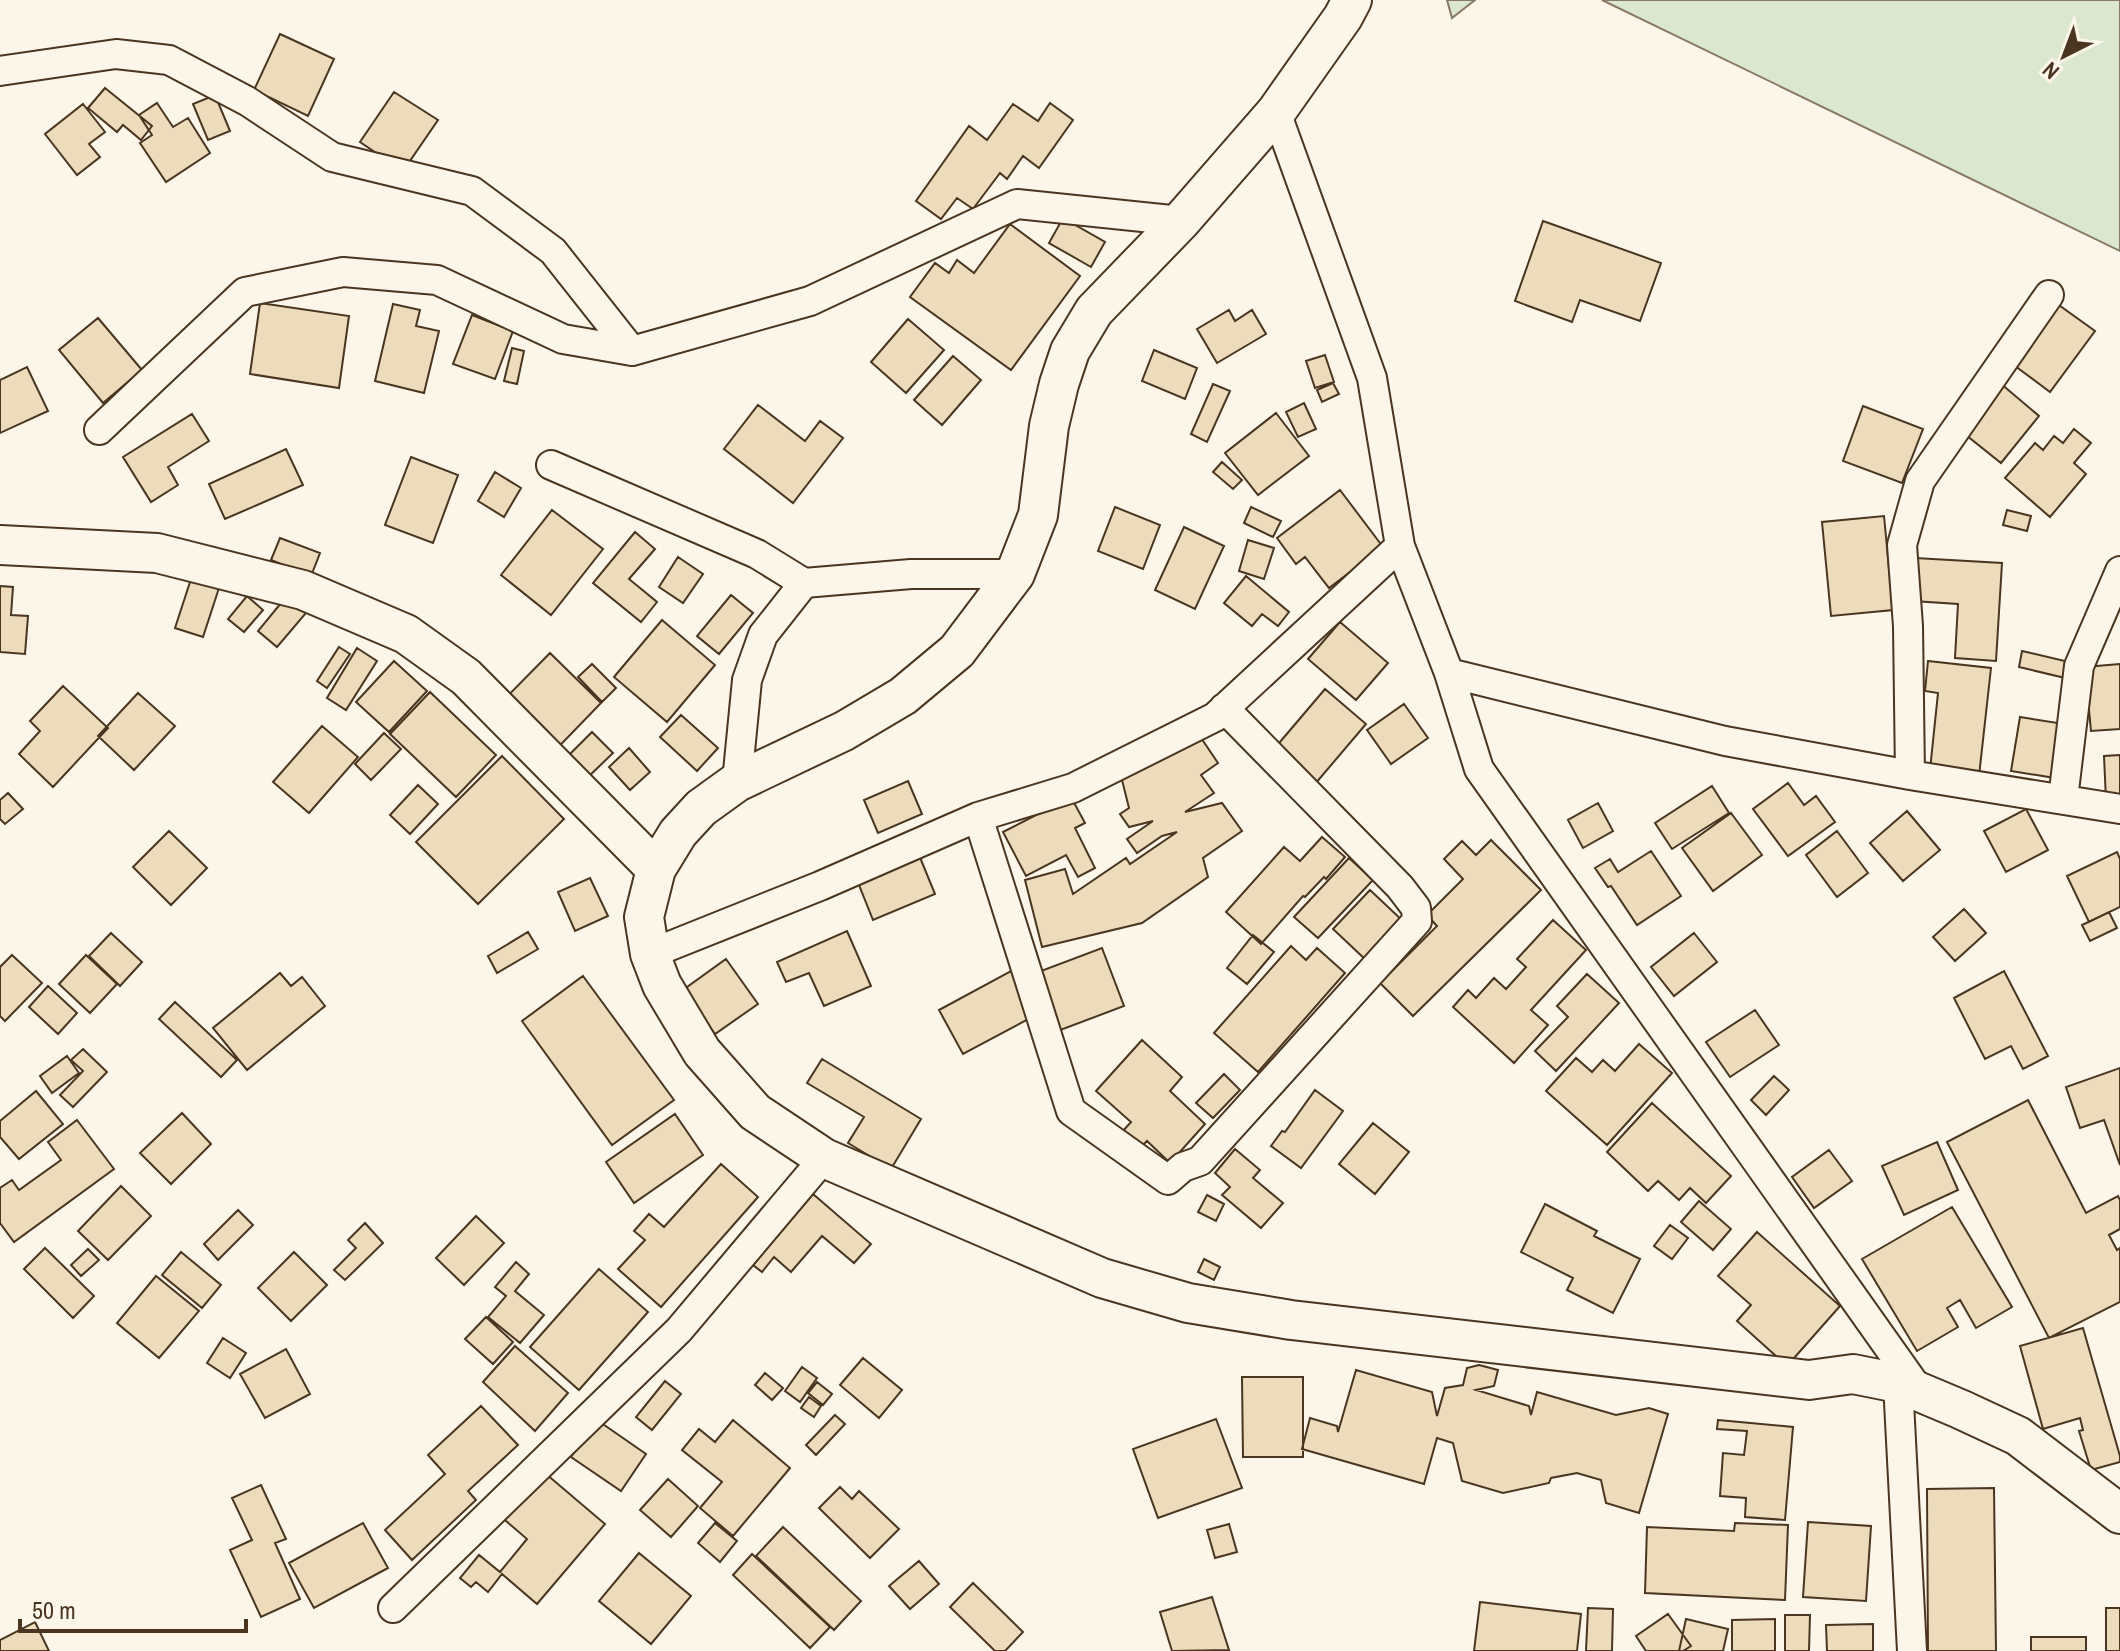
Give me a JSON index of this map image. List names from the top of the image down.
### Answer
{
  "scale_bar": "50 m",
  "north": "bottom left"
}
